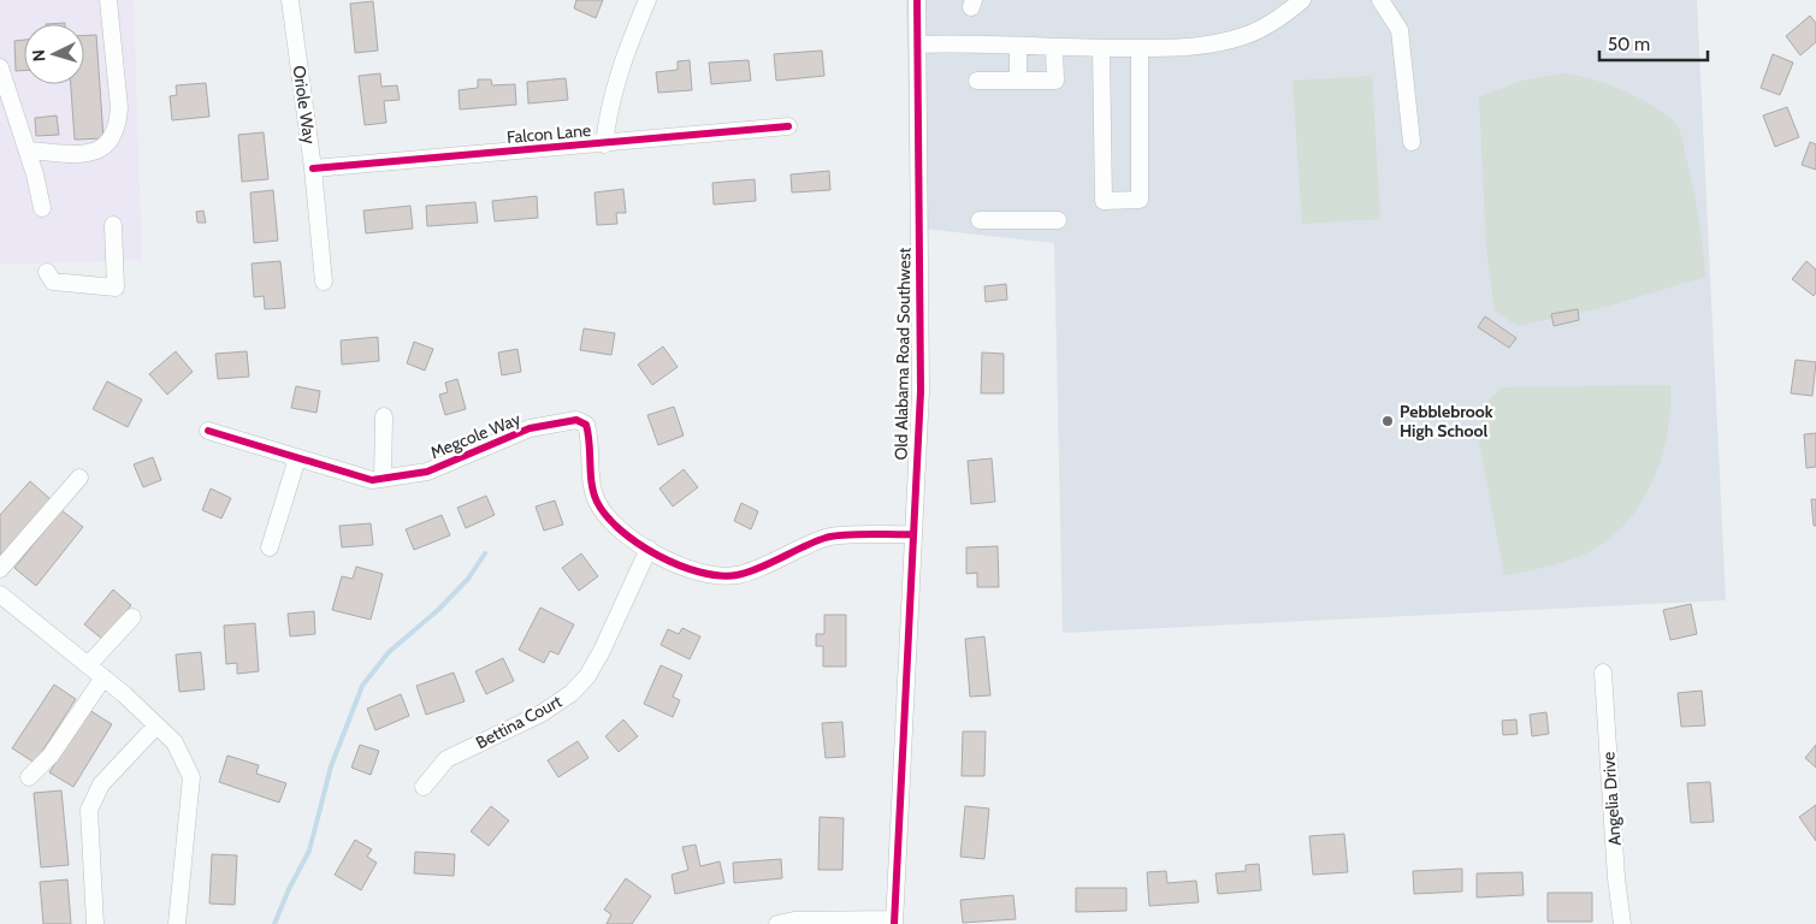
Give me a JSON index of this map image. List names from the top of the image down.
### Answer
{
  "streets": {
    "street": [
      "Oriole Way",
      "Falcon Lane",
      "Old Alabama Road Southwest",
      "Megcole Way",
      "Bettina Court",
      "Angelia Drive"
    ]
  },
  "crossings": [
    ["Oriole Way", "Falcon Lane"],
    ["Old Alabama Road Southwest", "Megcole Way"],
    ["Megcole Way", "Bettina Court"]
  ],
  "places": ["Pebblebrook High School"],
  "scale_bar": "50 m",
  "north": "left"
}
